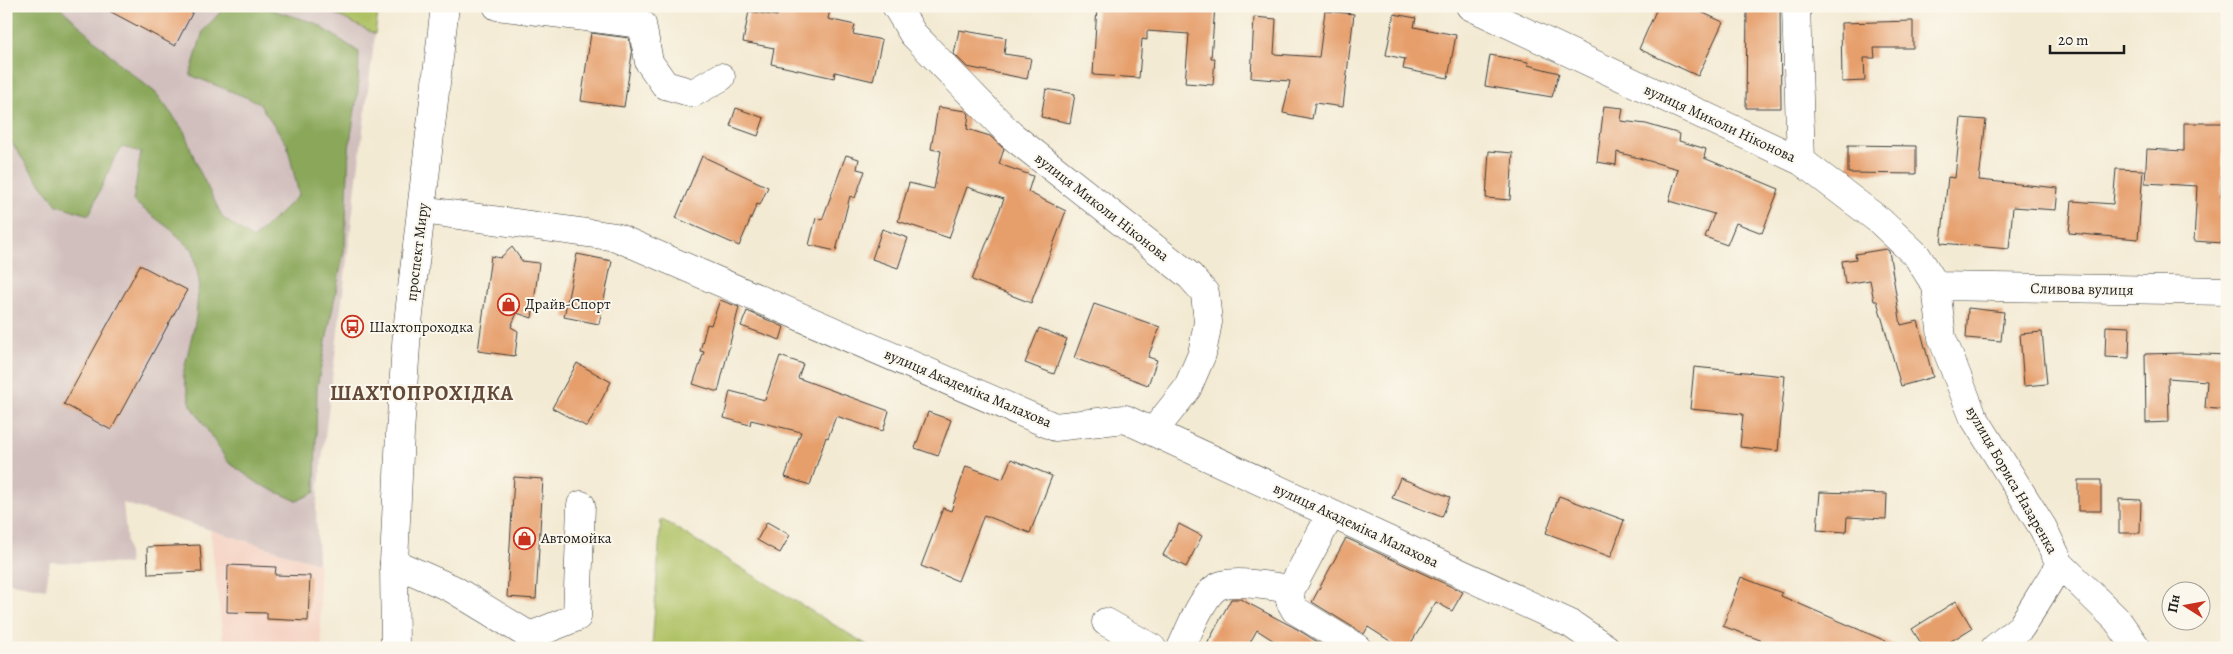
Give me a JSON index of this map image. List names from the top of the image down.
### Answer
{
  "streets": {
    "street": [
      "вулиця Миколи Ніконова",
      "проспект Миру",
      "Сливова вулиця",
      "вулиця Академіка Малахова",
      "вулиця Бориса Назаренка"
    ]
  },
  "crossings": [
    ["вулиця Миколи Ніконова", "Сливова вулиця"],
    ["вулиця Миколи Ніконова", "вулиця Академіка Малахова"],
    ["вулиця Миколи Ніконова", "вулиця Бориса Назаренка"],
    ["проспект Миру", "вулиця Академіка Малахова"],
    ["Сливова вулиця", "вулиця Бориса Назаренка"]
  ],
  "districts": ["ШАХТОПРОХІДКА"],
  "places": {
    "shop": ["Драйв-Спорт", "Автомойка"],
    "bus stop": ["Шахтопроходка"]
  },
  "scale_bar": "20 m",
  "north": "left"
}
